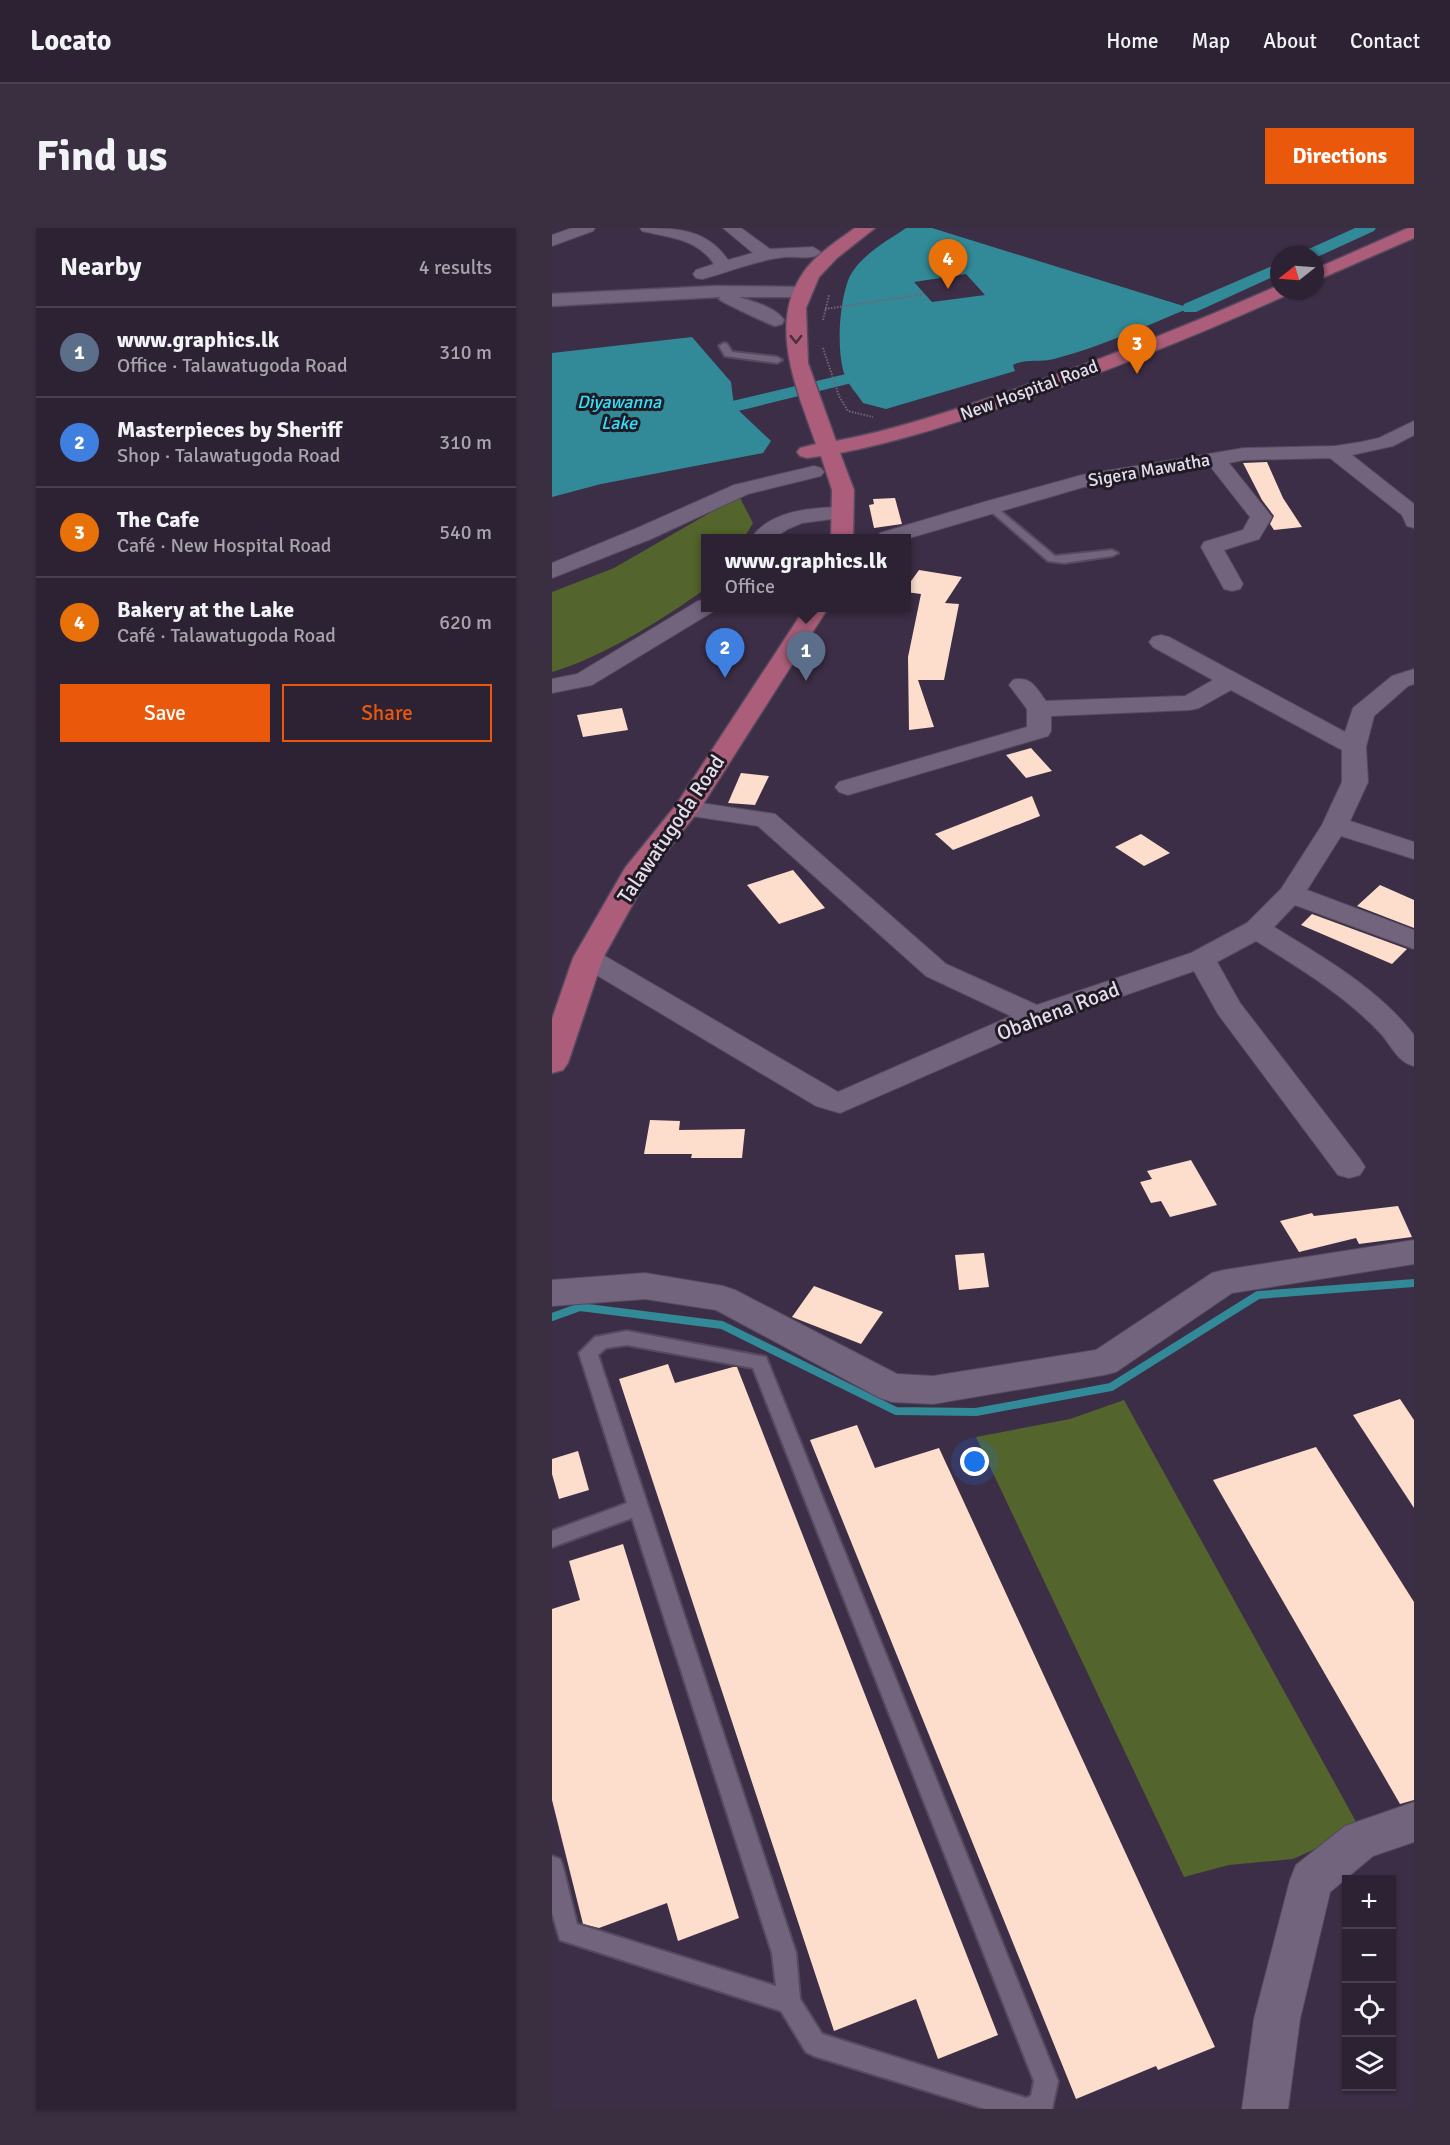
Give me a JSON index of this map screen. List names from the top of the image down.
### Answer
{
  "streets": {
    "main road": ["New Hospital Road", "Talawatugoda Road"],
    "street": ["Sigera Mawatha", "Obahena Road"]
  },
  "crossings": [
    ["Talawatugoda Road", "Obahena Road"]
  ],
  "water": ["Diyawanna Lake"],
  "north": "left",
  "page": {
    "header": "Locato",
    "nav": [
      "Home",
      "Map",
      "About",
      "Contact"
    ],
    "buttons": [
      "Directions",
      ["Save", "Share"]
    ],
    "title": "Find us",
    "heading": ["Nearby", "4 results"],
    "pins": [
      "4",
      "3",
      "2",
      "1"
    ],
    "list": [
      {
        "mark": "1",
        "name": "www.graphics.lk",
        "note": "Office · Talawatugoda Road",
        "value": "310 m"
      },
      {
        "mark": "2",
        "name": "Masterpieces by Sheriff",
        "note": "Shop · Talawatugoda Road",
        "value": "310 m"
      },
      {
        "mark": "3",
        "name": "The Cafe",
        "note": "Café · New Hospital Road",
        "value": "540 m"
      },
      {
        "mark": "4",
        "name": "Bakery at the Lake",
        "note": "Café · Talawatugoda Road",
        "value": "620 m"
      }
    ],
    "popup": ["www.graphics.lk", "Office"],
    "map_buttons": ["+", "−"]
  }
}
